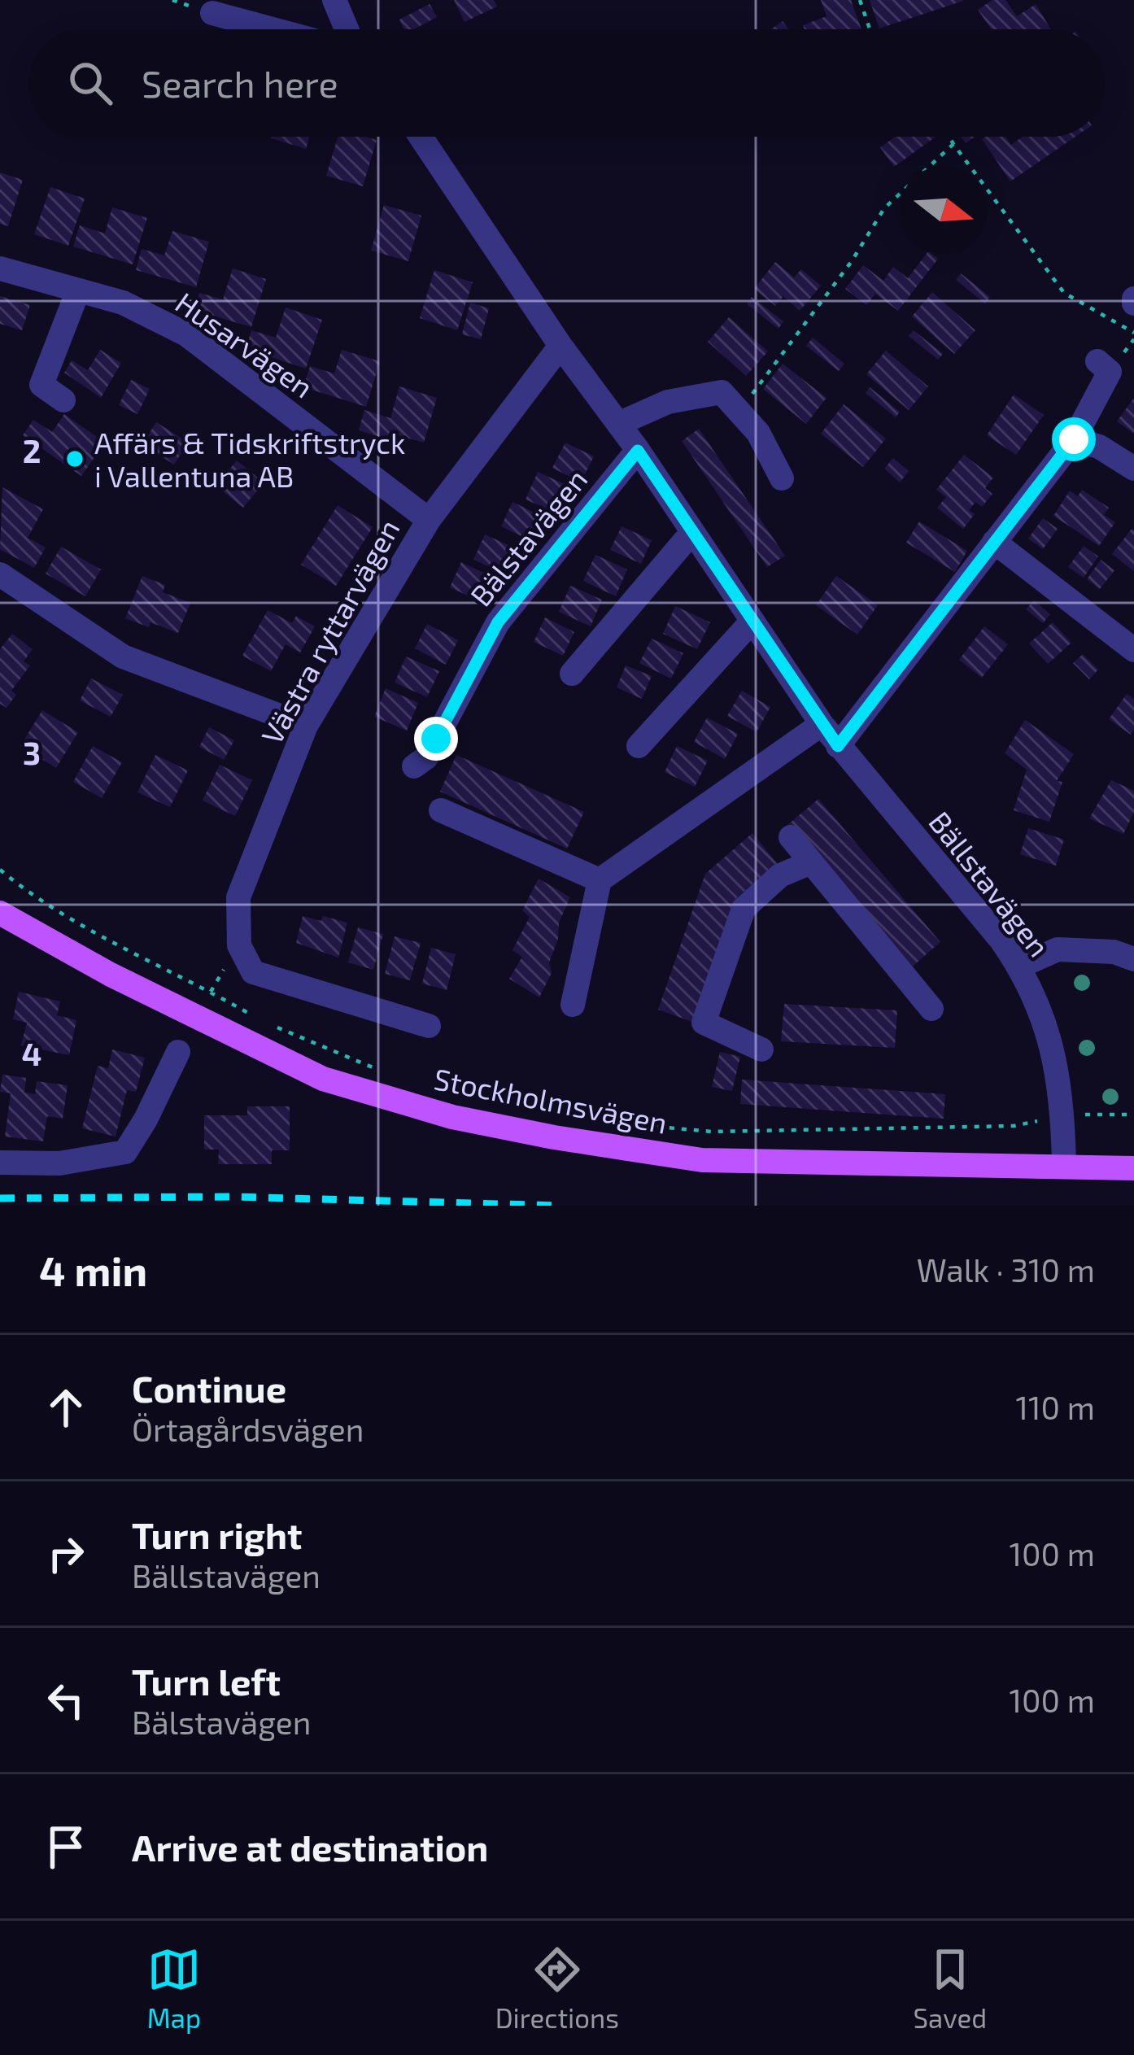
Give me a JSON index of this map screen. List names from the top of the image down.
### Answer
{
  "streets": {
    "main road": ["Stockholmsvägen"],
    "street": [
      "Husarvägen",
      "Bälstavägen",
      "Västra ryttarvägen",
      "Bällstavägen"
    ]
  },
  "crossings": [
    ["Husarvägen", "Västra ryttarvägen"],
    ["Bälstavägen", "Bällstavägen"],
    ["Västra ryttarvägen", "Bällstavägen"],
    ["Bällstavägen", "Stockholmsvägen"]
  ],
  "places": ["Affärs & Tidskriftstryck i Vallentuna AB"],
  "north": "right",
  "page": {
    "search": "Search here",
    "heading": ["4 min", "Walk · 310 m"],
    "list": [
      ["Continue", "Örtagårdsvägen", "110 m"],
      ["Turn right", "Bällstavägen", "100 m"],
      ["Turn left", "Bälstavägen", "100 m"],
      "Arrive at destination"
    ],
    "nav": ["Map", "Directions", "Saved"]
  },
  "grid": {
    "rows": ["2", "3", "4"]
  }
}
